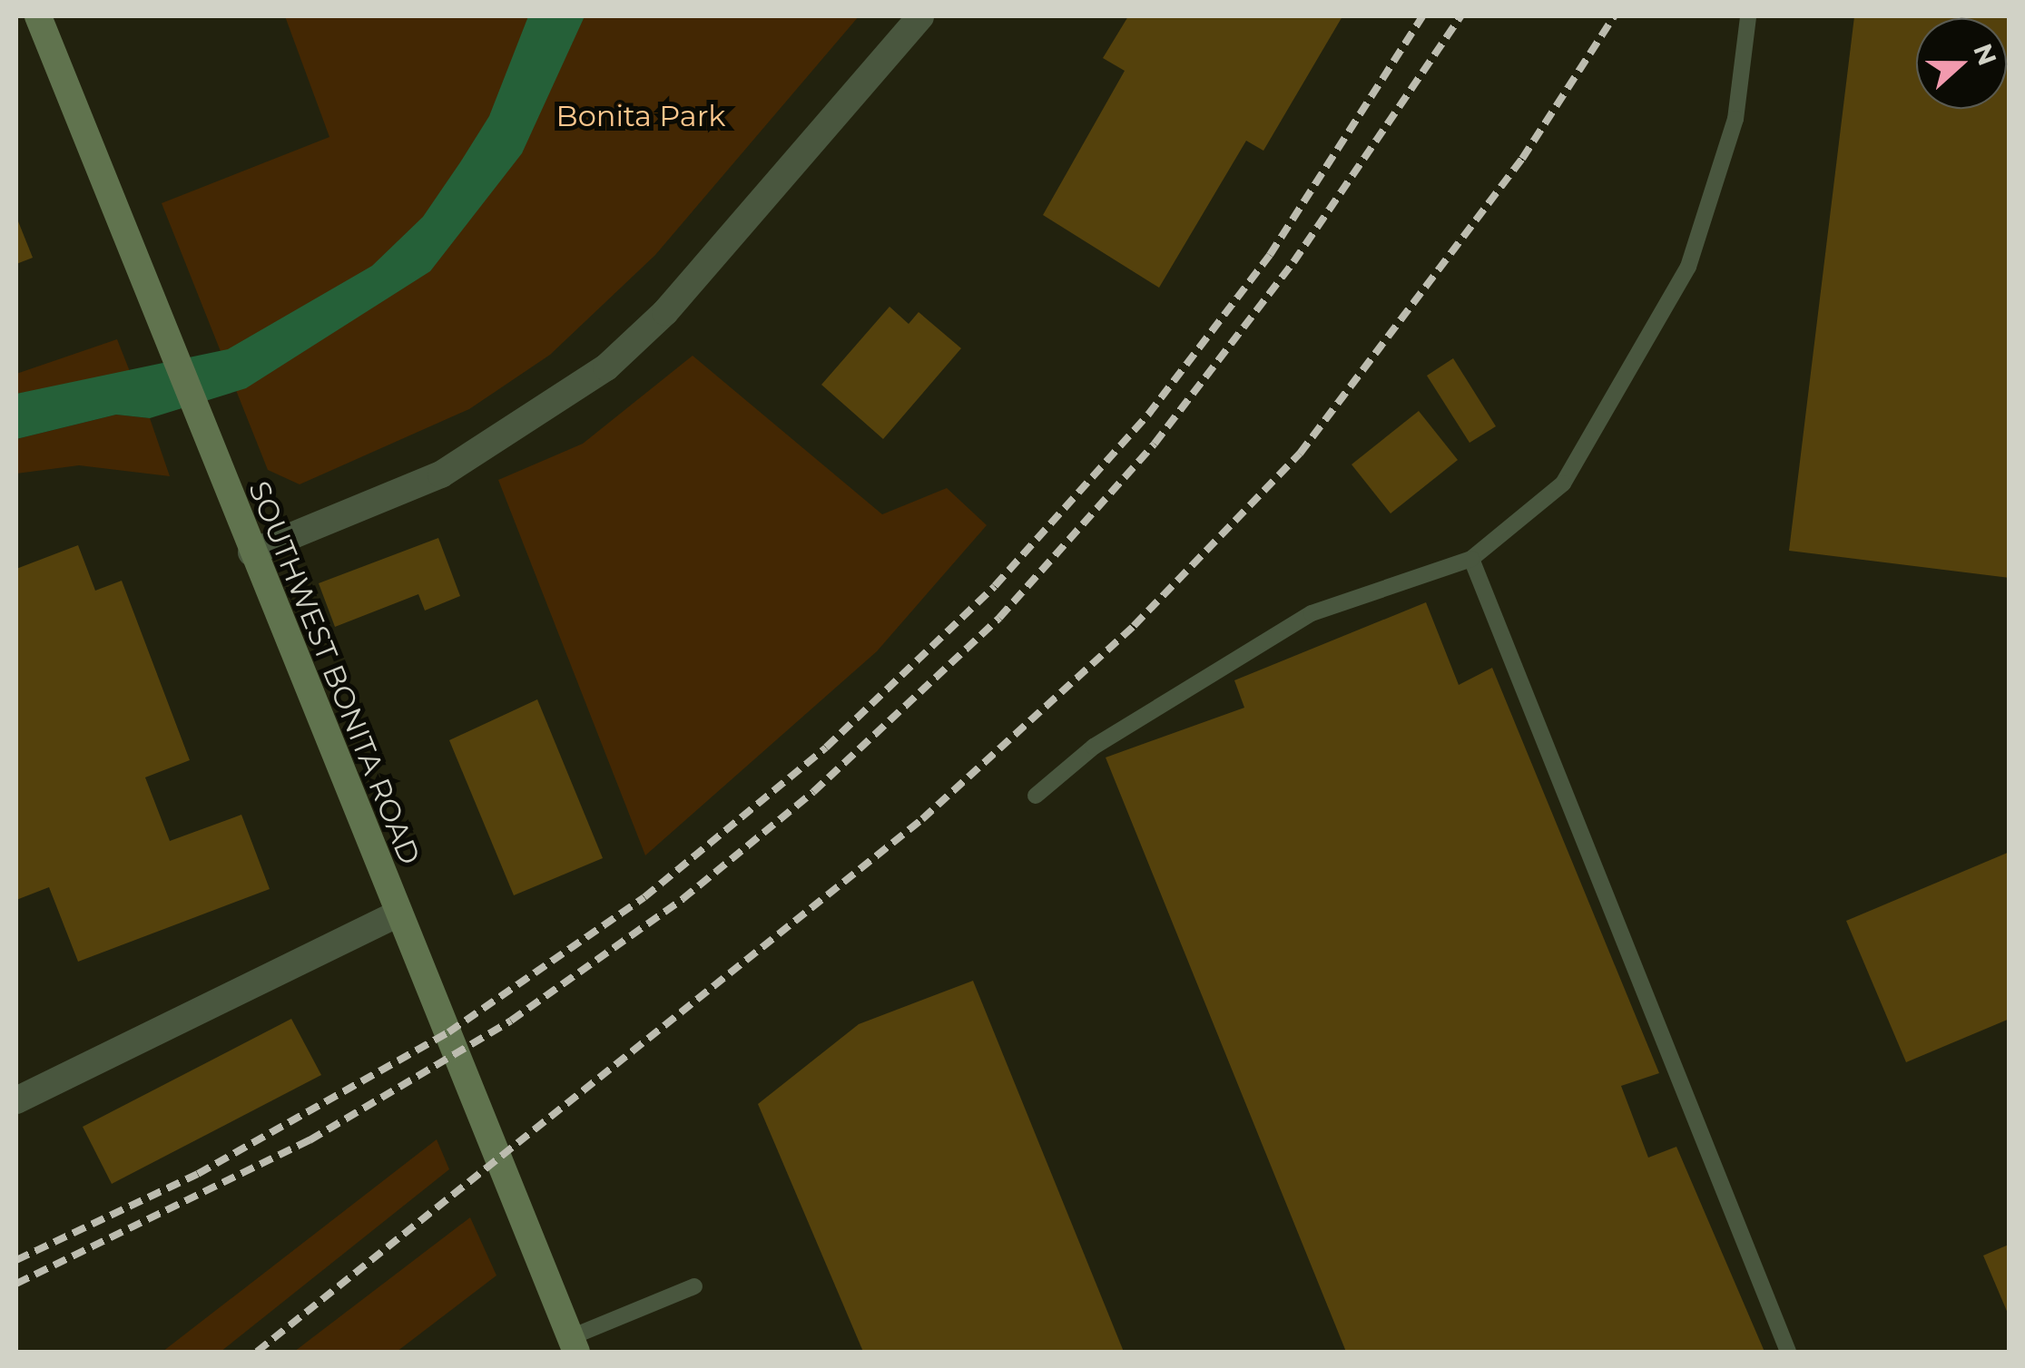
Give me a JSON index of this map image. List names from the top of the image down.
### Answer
{
  "streets": {
    "main road": ["SOUTHWEST BONITA ROAD"]
  },
  "parks": ["Bonita Park"],
  "north": "right"
}
